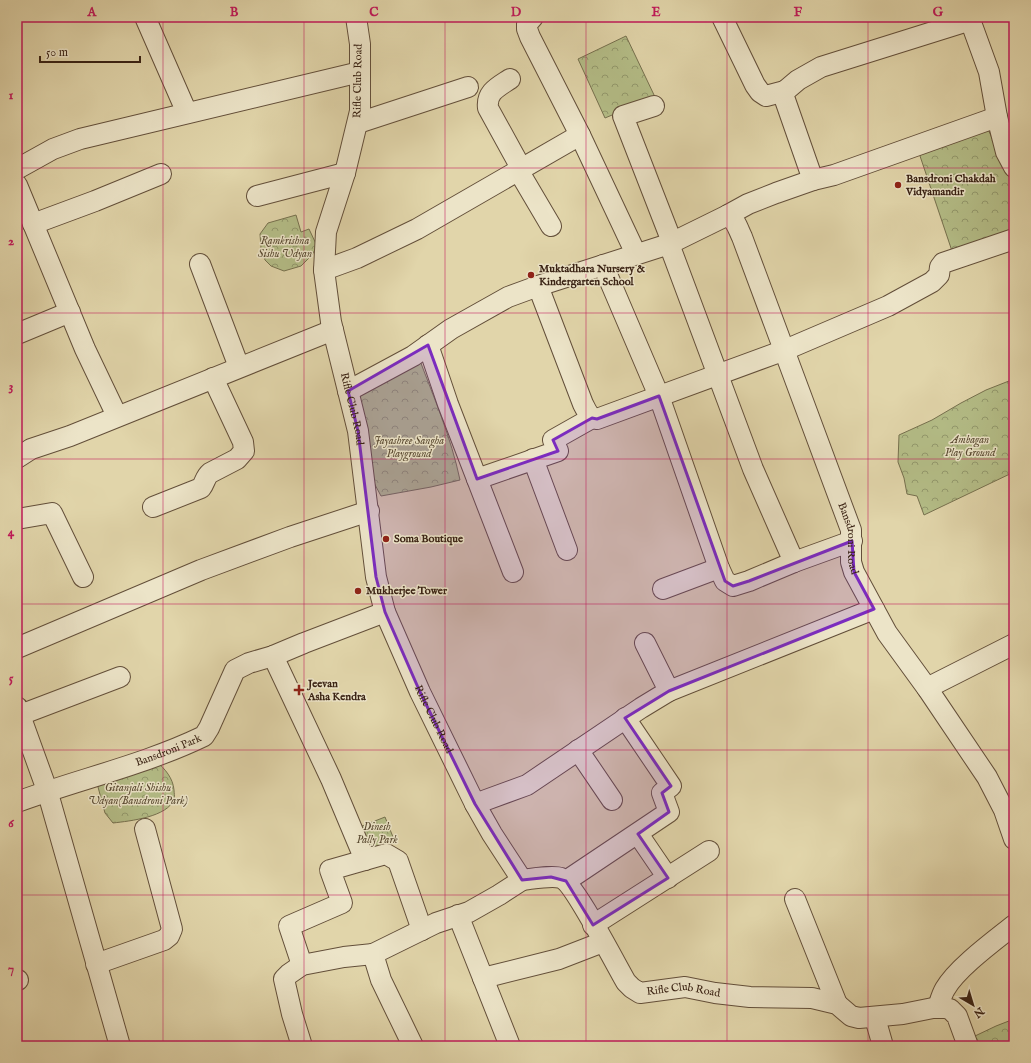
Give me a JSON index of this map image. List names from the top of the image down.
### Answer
{
  "streets": {
    "street": ["Rifle Club Road", "Bansdroni Road", "Bansdroni Park"]
  },
  "crossings": [
    ["Rifle Club Road", "Bansdroni Park"]
  ],
  "parks": [
    "Ramkrishna Sishu Udyan",
    "Ambagan Play Ground",
    "Jayashree Sangha Playground",
    "Gitanjali Shishu Udyan(Bansdroni Park)",
    "Dinesh Pally Park"
  ],
  "places": {
    "other": [
      "Bansdroni Chakdah Vidyamandir",
      "Muktadhara Nursery & Kindergarten School",
      "Soma Boutique",
      "Mukherjee Tower"
    ],
    "health": ["Jeevan Asha Kendra"]
  },
  "scale_bar": "50 m",
  "north": "bottom right",
  "grid": {
    "columns": [
      "A",
      "B",
      "C",
      "D",
      "E",
      "F",
      "G"
    ],
    "rows": [
      "1",
      "2",
      "3",
      "4",
      "5",
      "6",
      "7"
    ]
  }
}
